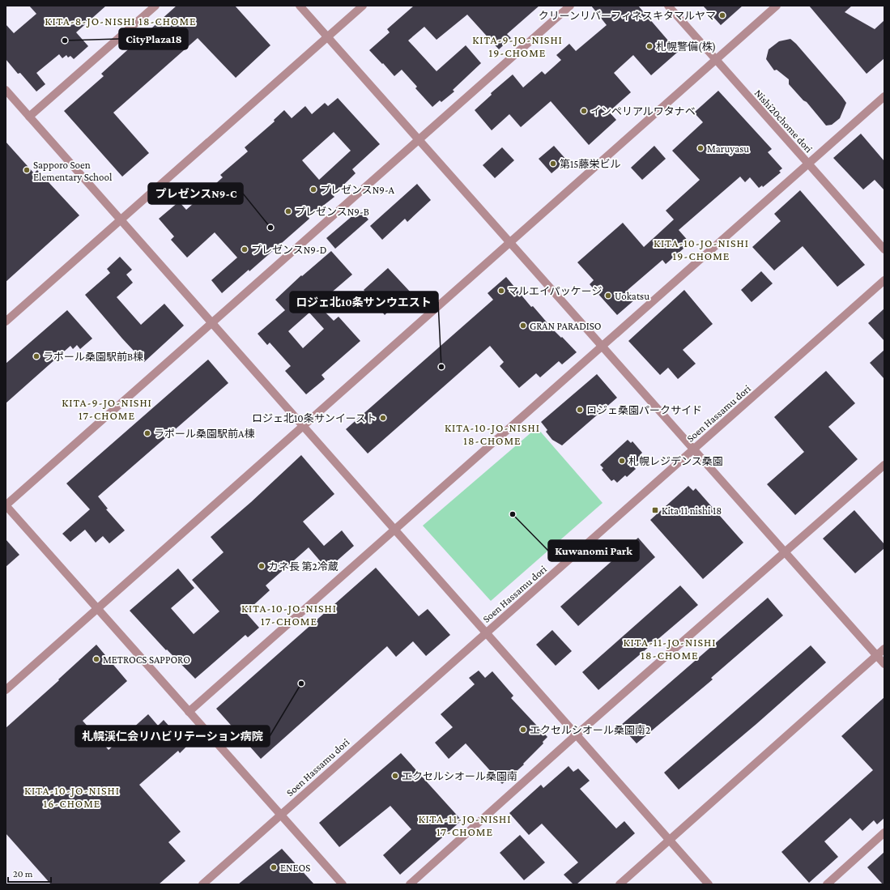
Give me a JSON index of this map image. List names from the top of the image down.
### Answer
{
  "streets": {
    "street": ["Nishi20chome dori", "Soen Hassamu dori"]
  },
  "districts": [
    "KITA-8-JO-NISHI 18-CHOME",
    "KITA-9-JO-NISHI 19-CHOME",
    "KITA-10-JO-NISHI 19-CHOME",
    "KITA-9-JO-NISHI 17-CHOME",
    "KITA-10-JO-NISHI 18-CHOME",
    "KITA-10-JO-NISHI 17-CHOME",
    "KITA-11-JO-NISHI 18-CHOME",
    "KITA-10-JO-NISHI 16-CHOME",
    "KITA-11-JO-NISHI 17-CHOME"
  ],
  "places": {
    "other": [
      "クリーンリバーフィネスキタマルヤマ",
      "CityPlaza18",
      "札幌警備(株)",
      "インペリアルワタナベ",
      "Maruyasu",
      "第15藤栄ビル",
      "Sapporo Soen Elementary School",
      "プレゼンスN9-A",
      "プレゼンスN9-B",
      "プレゼンスN9-C",
      "プレゼンスN9-D",
      "マルエイパッケージ",
      "Uokatsu",
      "GRAN PARADISO",
      "ラポール桑園駅前B棟",
      "ロジェ北10条サンウエスト",
      "ロジェ桑園パークサイド",
      "ロジェ北10条サンイースト",
      "ラポール桑園駅前A棟",
      "札幌レジデンス桑園",
      "Kuwanomi Park",
      "カネ長 第2冷蔵",
      "METROCS SAPPORO",
      "札幌渓仁会リハビリテーション病院",
      "エクセルシオール桑園南2",
      "エクセルシオール桑園南",
      "ENEOS"
    ],
    "transit": ["Kita 11 nishi 18"]
  },
  "scale_bar": "20 m"
}
